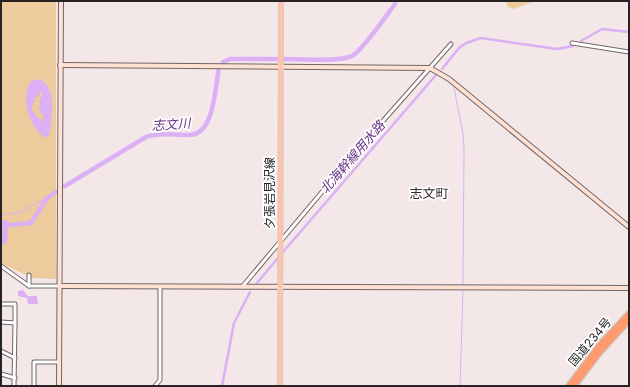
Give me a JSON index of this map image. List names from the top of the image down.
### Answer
{
  "streets": {
    "highway": ["国道234号"],
    "main road": ["夕張岩見沢線"]
  },
  "districts": ["志文町"],
  "water": ["志文川", "北海幹線用水路"]
}
